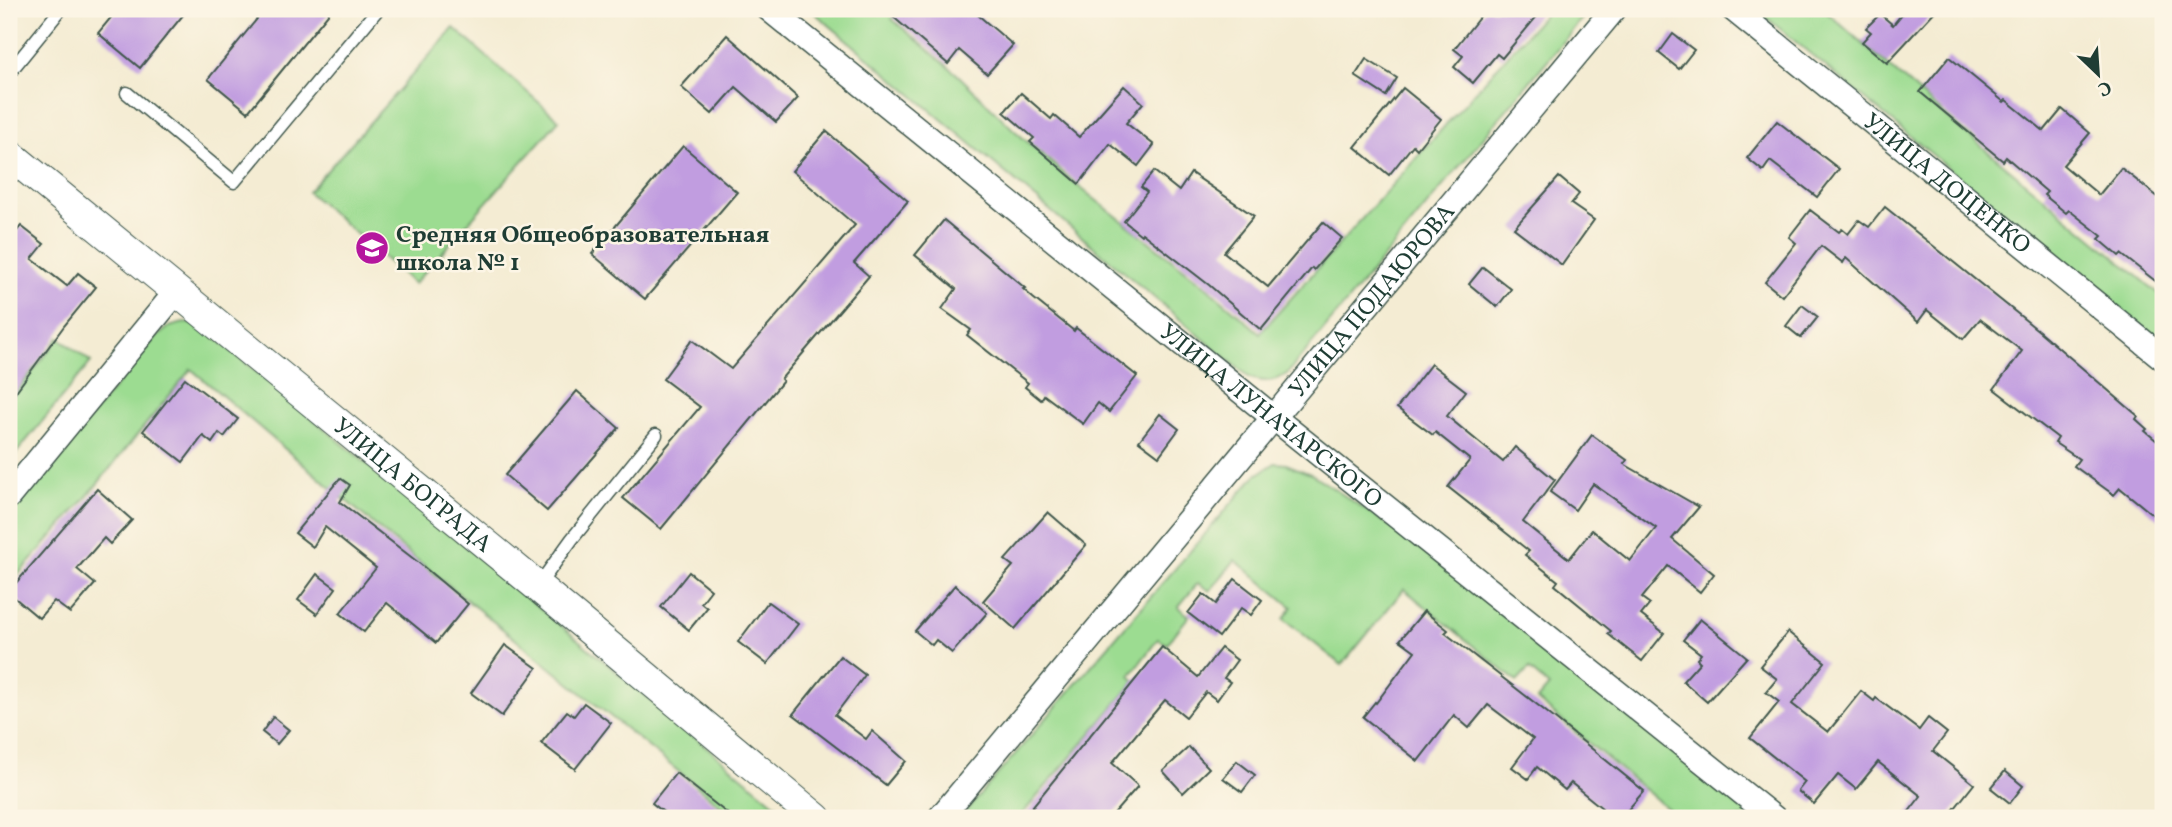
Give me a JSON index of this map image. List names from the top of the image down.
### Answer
{
  "streets": {
    "street": [
      "УЛИЦА ДОЦЕНКО",
      "УЛИЦА ПОДАЮРОВА",
      "УЛИЦА ЛУНАЧАРСКОГО",
      "УЛИЦА БОГРАДА"
    ]
  },
  "crossings": [
    ["УЛИЦА ПОДАЮРОВА", "УЛИЦА ЛУНАЧАРСКОГО"]
  ],
  "places": {
    "school or university": ["Средняя Общеобразовательная школа № 1"]
  },
  "north": "bottom right"
}
